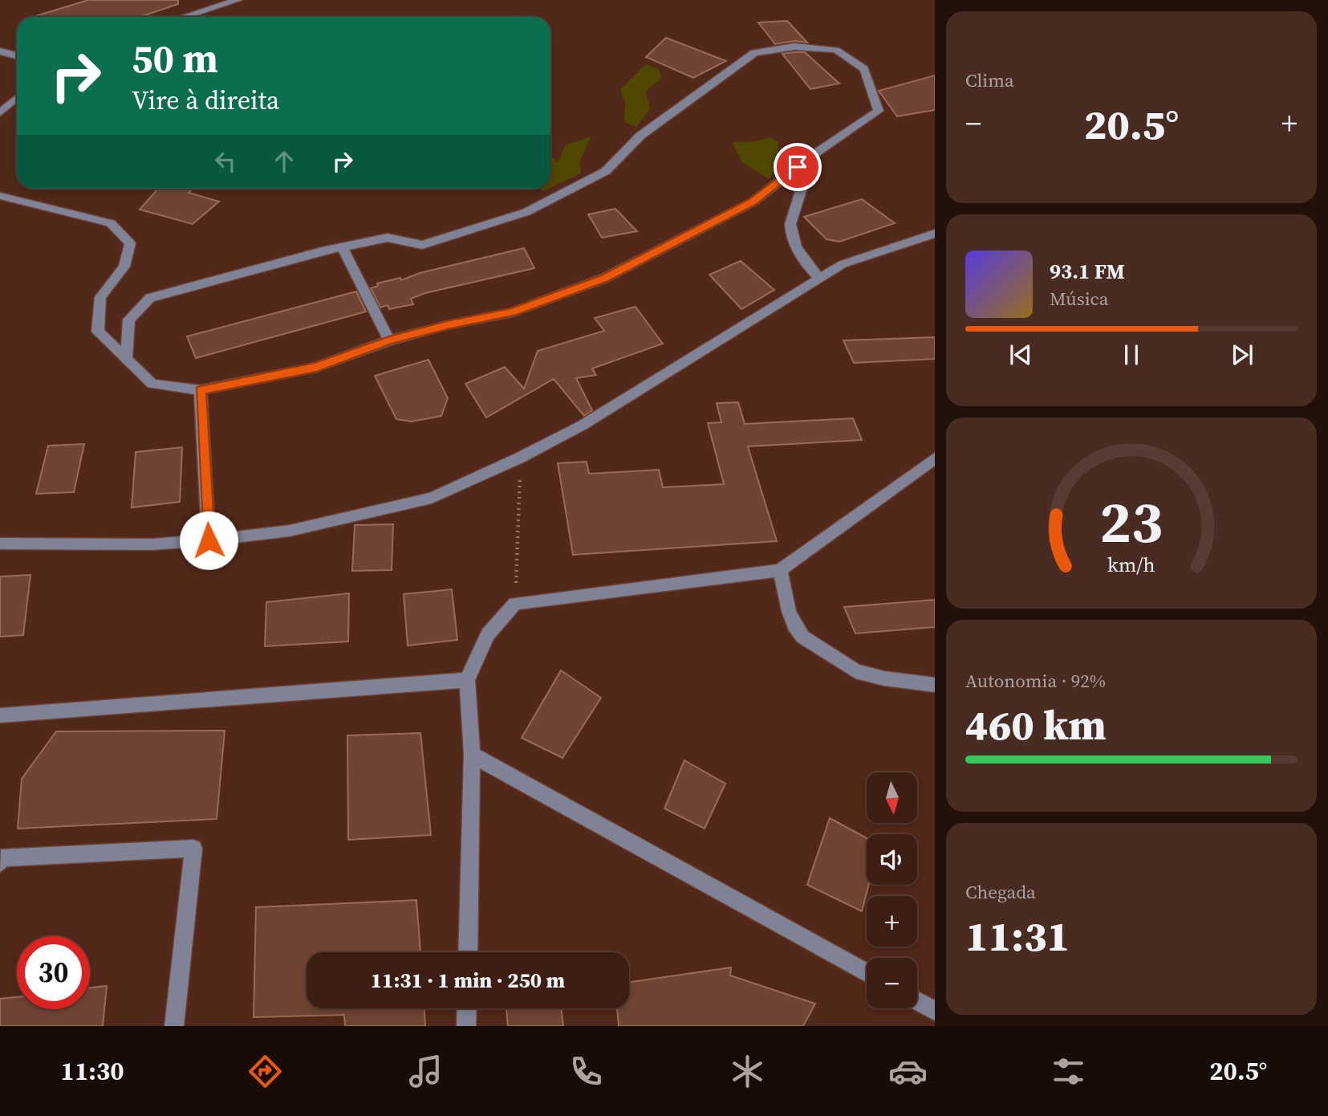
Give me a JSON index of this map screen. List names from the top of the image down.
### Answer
{
  "north": "bottom",
  "page": {
    "tile": [
      "Clima",
      ["Autonomia · 92%", "460 km"],
      ["Chegada", "11:31"]
    ],
    "turn": ["50 m", "Vire à direita"],
    "heat": ["−", "20.5°", "+"],
    "song": ["93.1 FM", "Música"],
    "map_buttons": ["+", "−"],
    "limit": "30",
    "trip": "11:31 · 1 min · 250 m",
    "tabs": ["11:30", "20.5°"],
    "gauge": ["23", "km/h"]
  }
}
